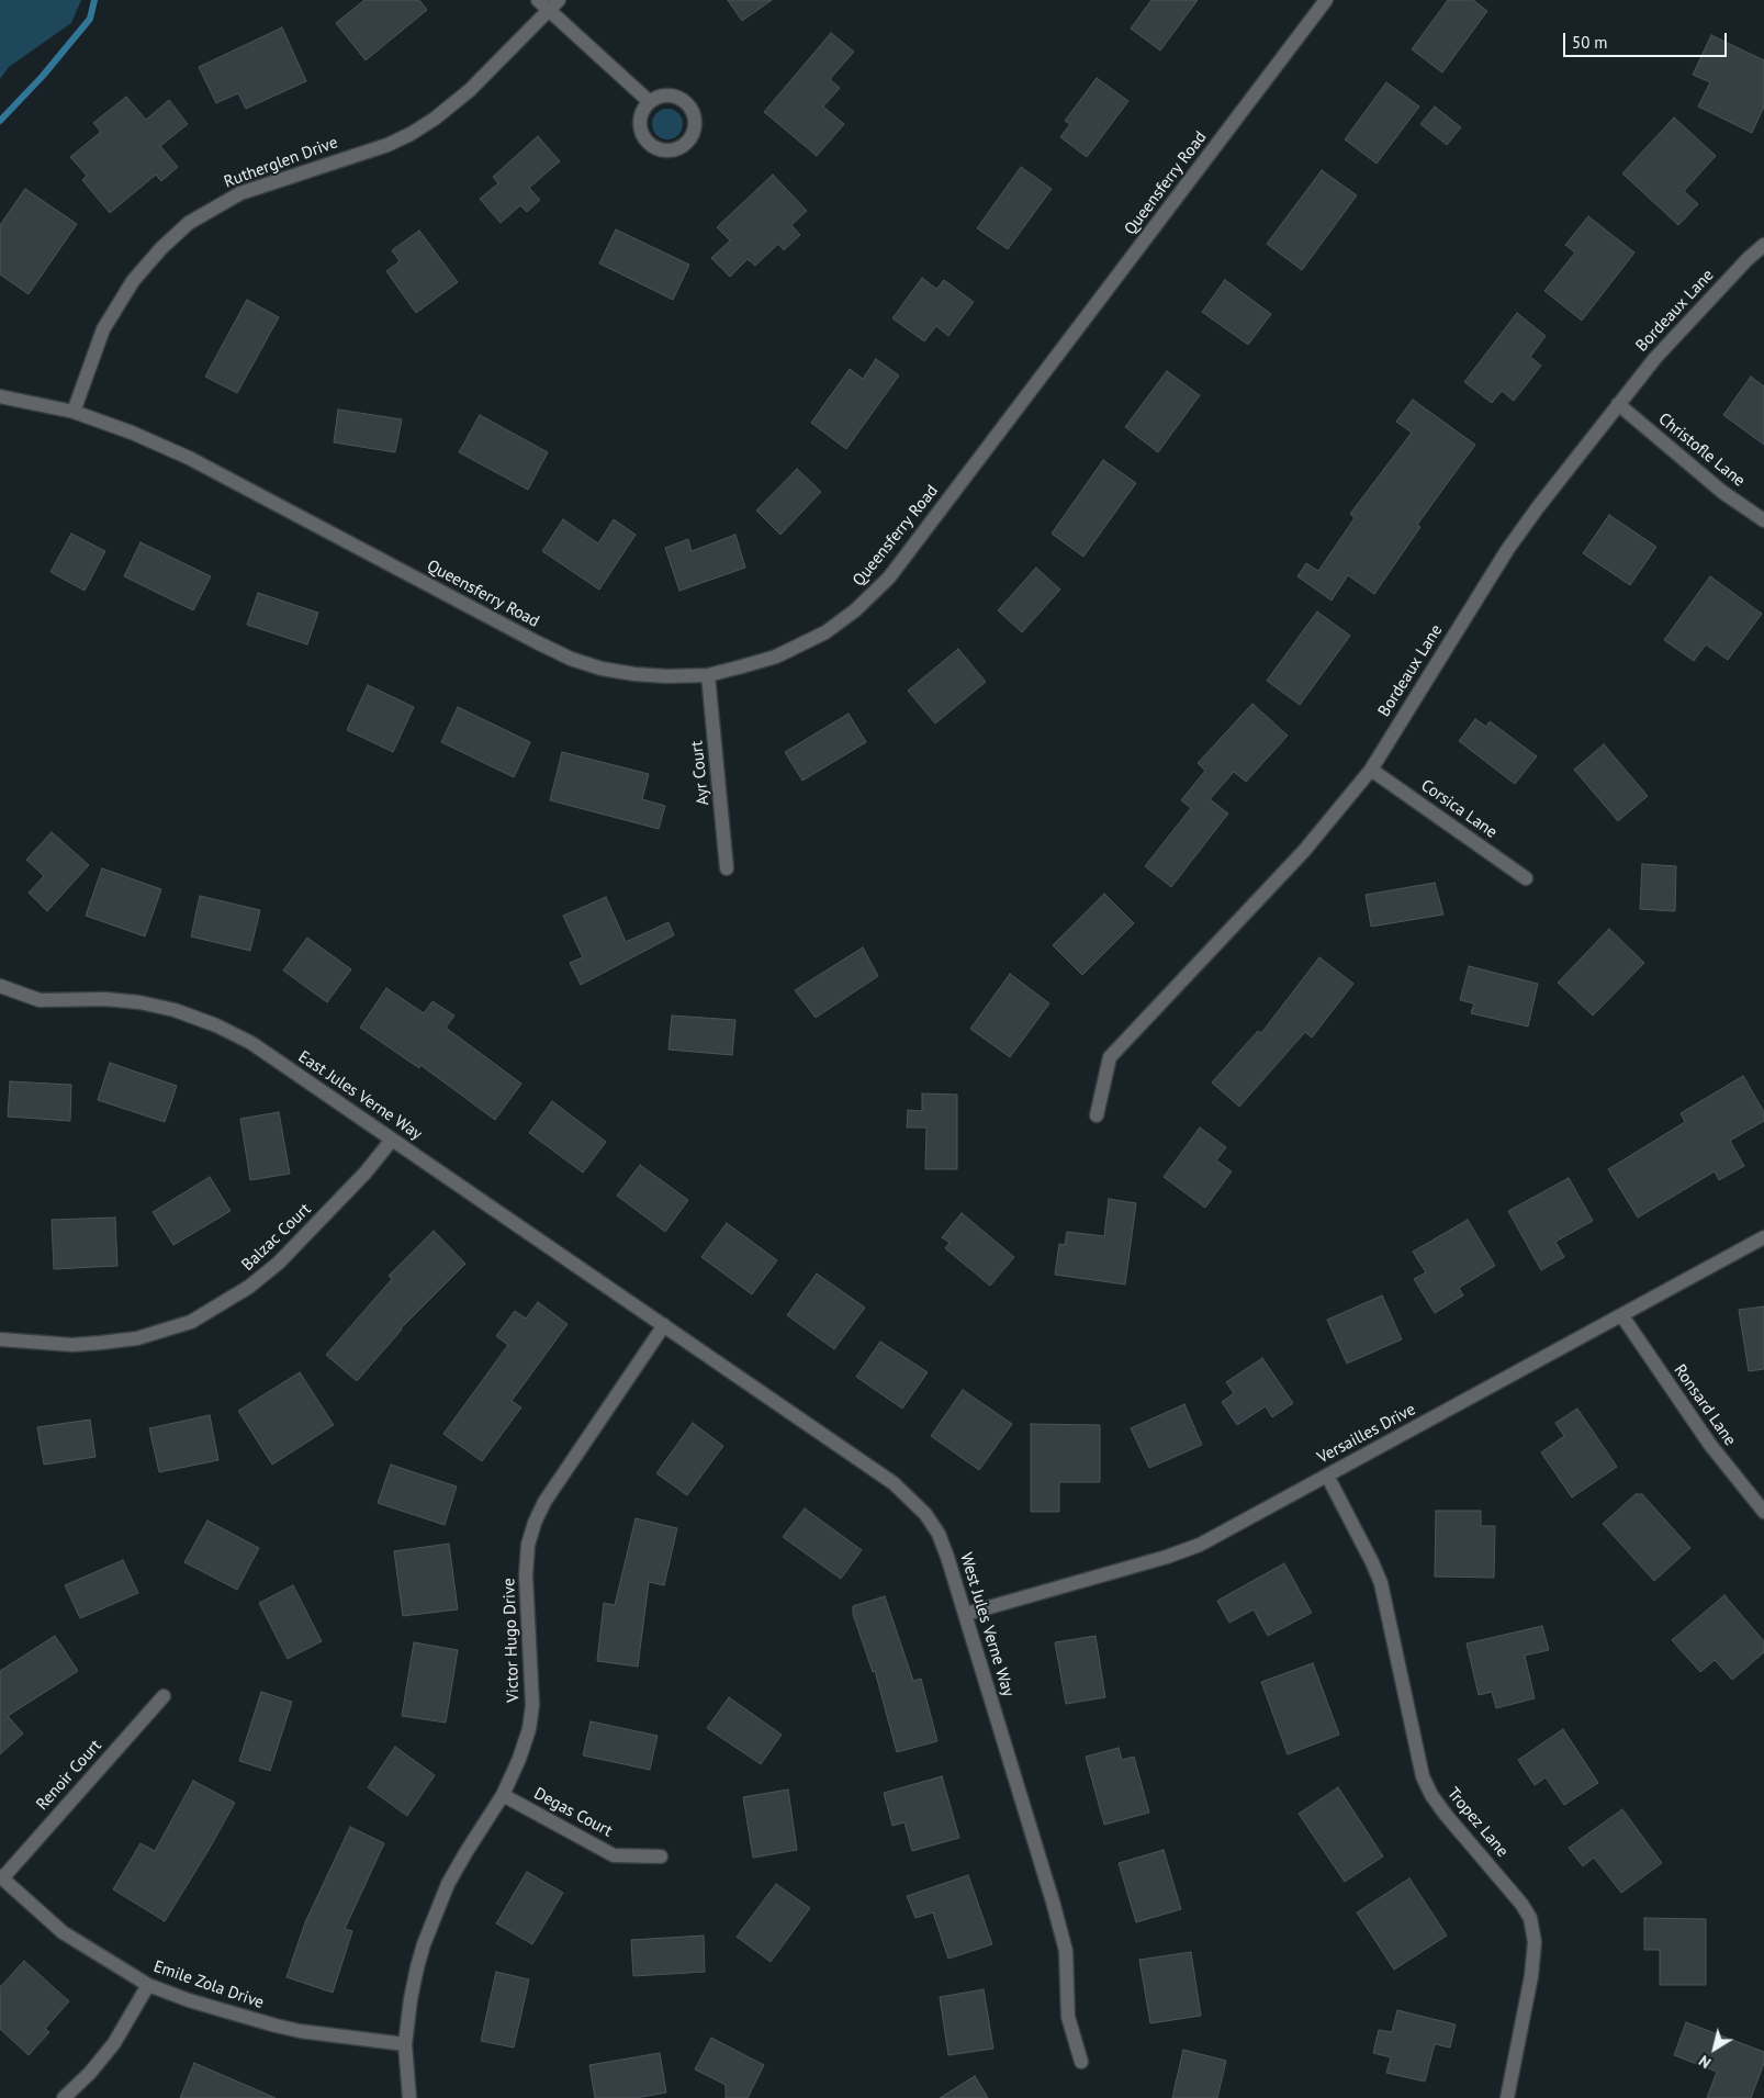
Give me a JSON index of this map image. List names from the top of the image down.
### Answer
{
  "streets": {
    "street": [
      "Rutherglen Drive",
      "Queensferry Road",
      "Bordeaux Lane",
      "Christofle Lane",
      "Ayr Court",
      "Corsica Lane",
      "East Jules Verne Way",
      "Balzac Court",
      "Ronsard Lane",
      "Versailles Drive",
      "West Jules Verne Way",
      "Victor Hugo Drive",
      "Renoir Court",
      "Degas Court",
      "Tropez Lane",
      "Emile Zola Drive"
    ]
  },
  "crossings": [
    ["Rutherglen Drive", "Queensferry Road"],
    ["Queensferry Road", "Ayr Court"],
    ["Bordeaux Lane", "Christofle Lane"],
    ["Bordeaux Lane", "Corsica Lane"],
    ["East Jules Verne Way", "Balzac Court"],
    ["East Jules Verne Way", "West Jules Verne Way"],
    ["East Jules Verne Way", "Victor Hugo Drive"],
    ["Ronsard Lane", "Versailles Drive"],
    ["Versailles Drive", "West Jules Verne Way"],
    ["Versailles Drive", "Tropez Lane"],
    ["West Jules Verne Way", "Victor Hugo Drive"],
    ["Victor Hugo Drive", "Degas Court"],
    ["Victor Hugo Drive", "Emile Zola Drive"],
    ["Renoir Court", "Emile Zola Drive"]
  ],
  "scale_bar": "50 m",
  "north": "bottom left"
}
